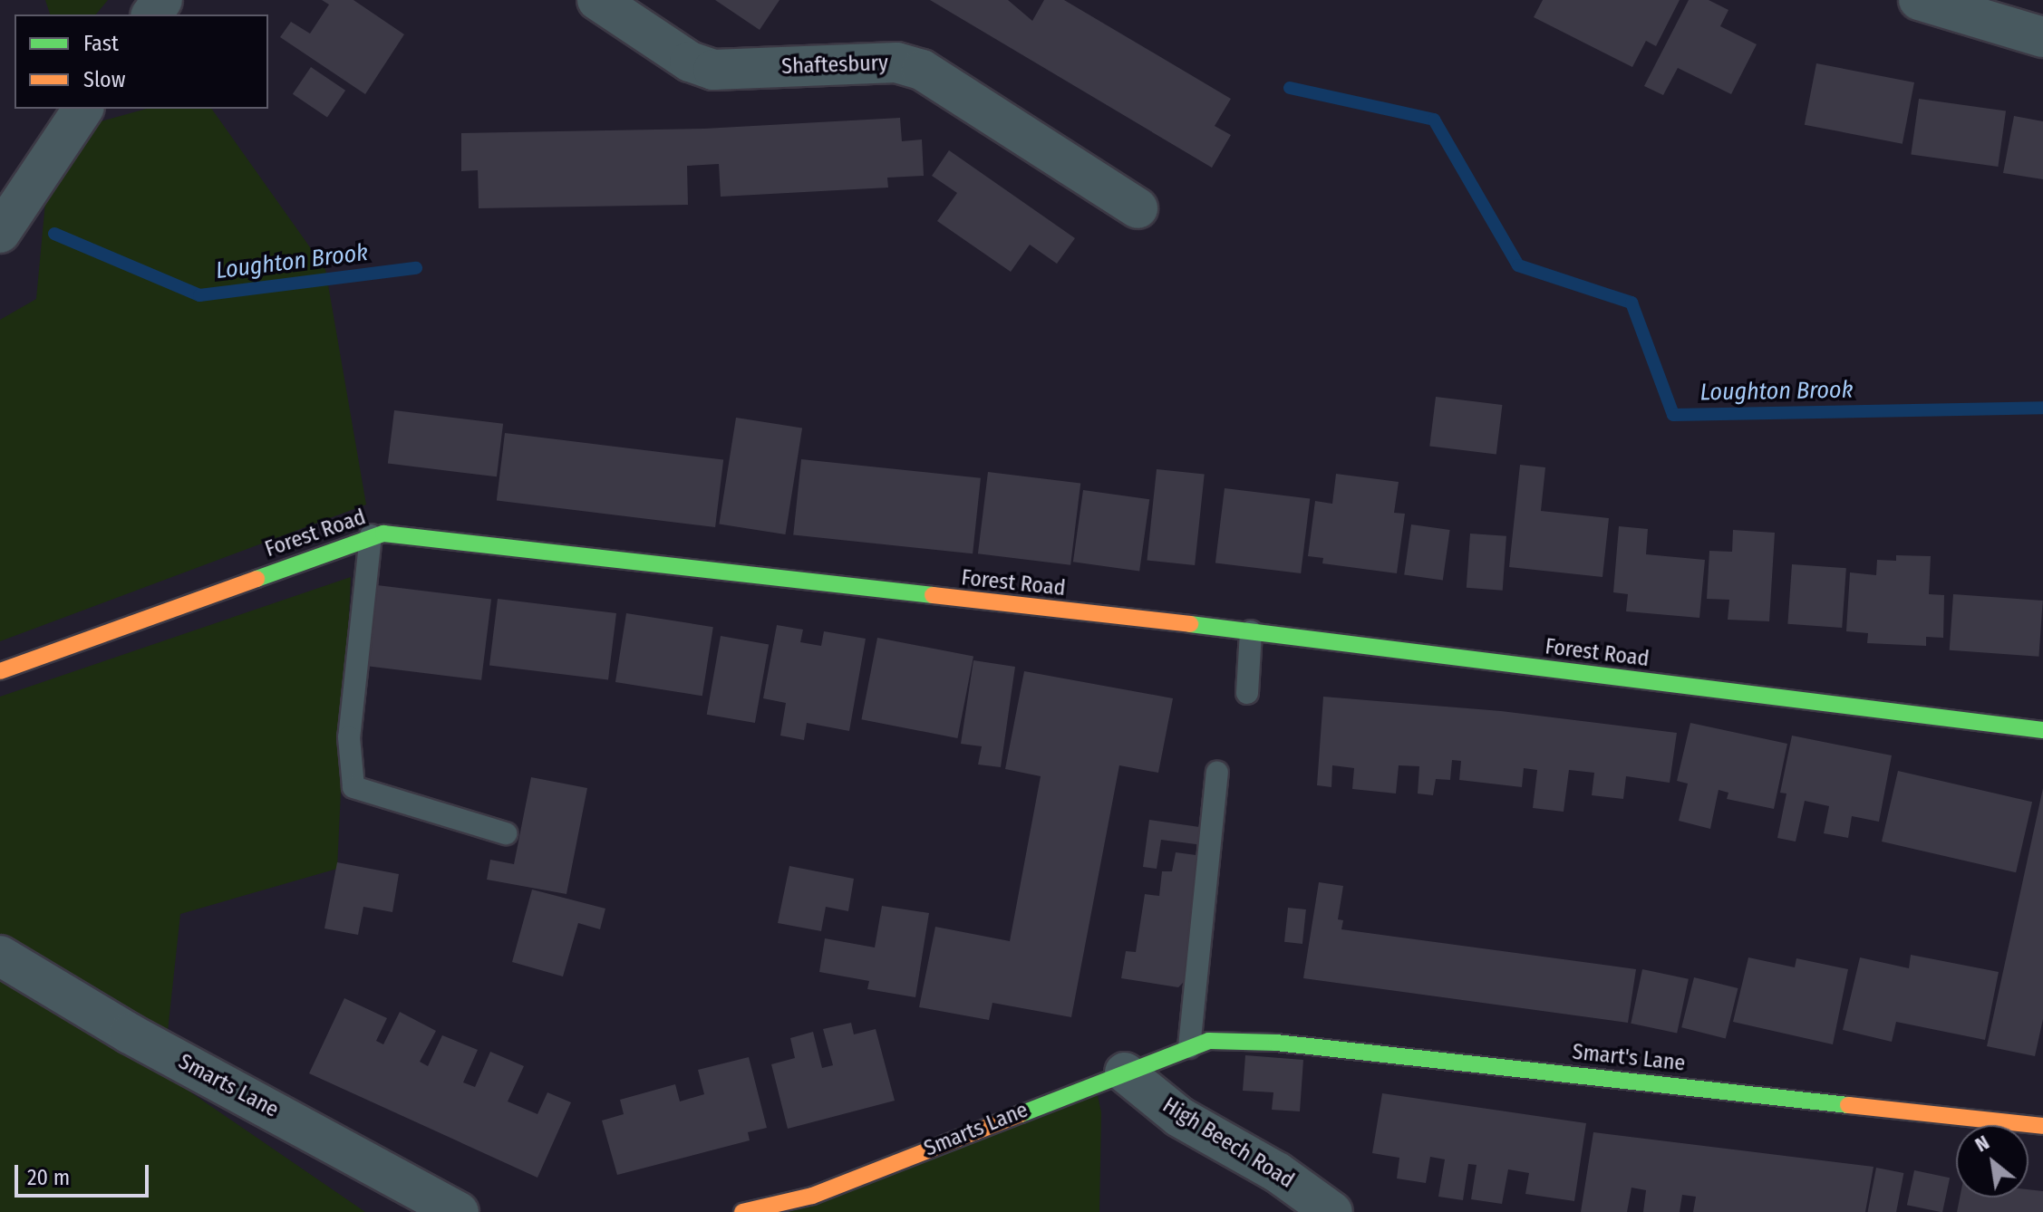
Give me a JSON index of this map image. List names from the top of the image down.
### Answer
{
  "streets": {
    "street": [
      "Shaftesbury",
      "Forest Road",
      "Smart's Lane",
      "Smarts Lane",
      "High Beech Road"
    ]
  },
  "crossings": [
    ["Smart's Lane", "Smarts Lane"],
    ["Smarts Lane", "High Beech Road"]
  ],
  "water": ["Loughton Brook"],
  "legend": ["Fast", "Slow"],
  "scale_bar": "20 m",
  "north": "top left"
}
